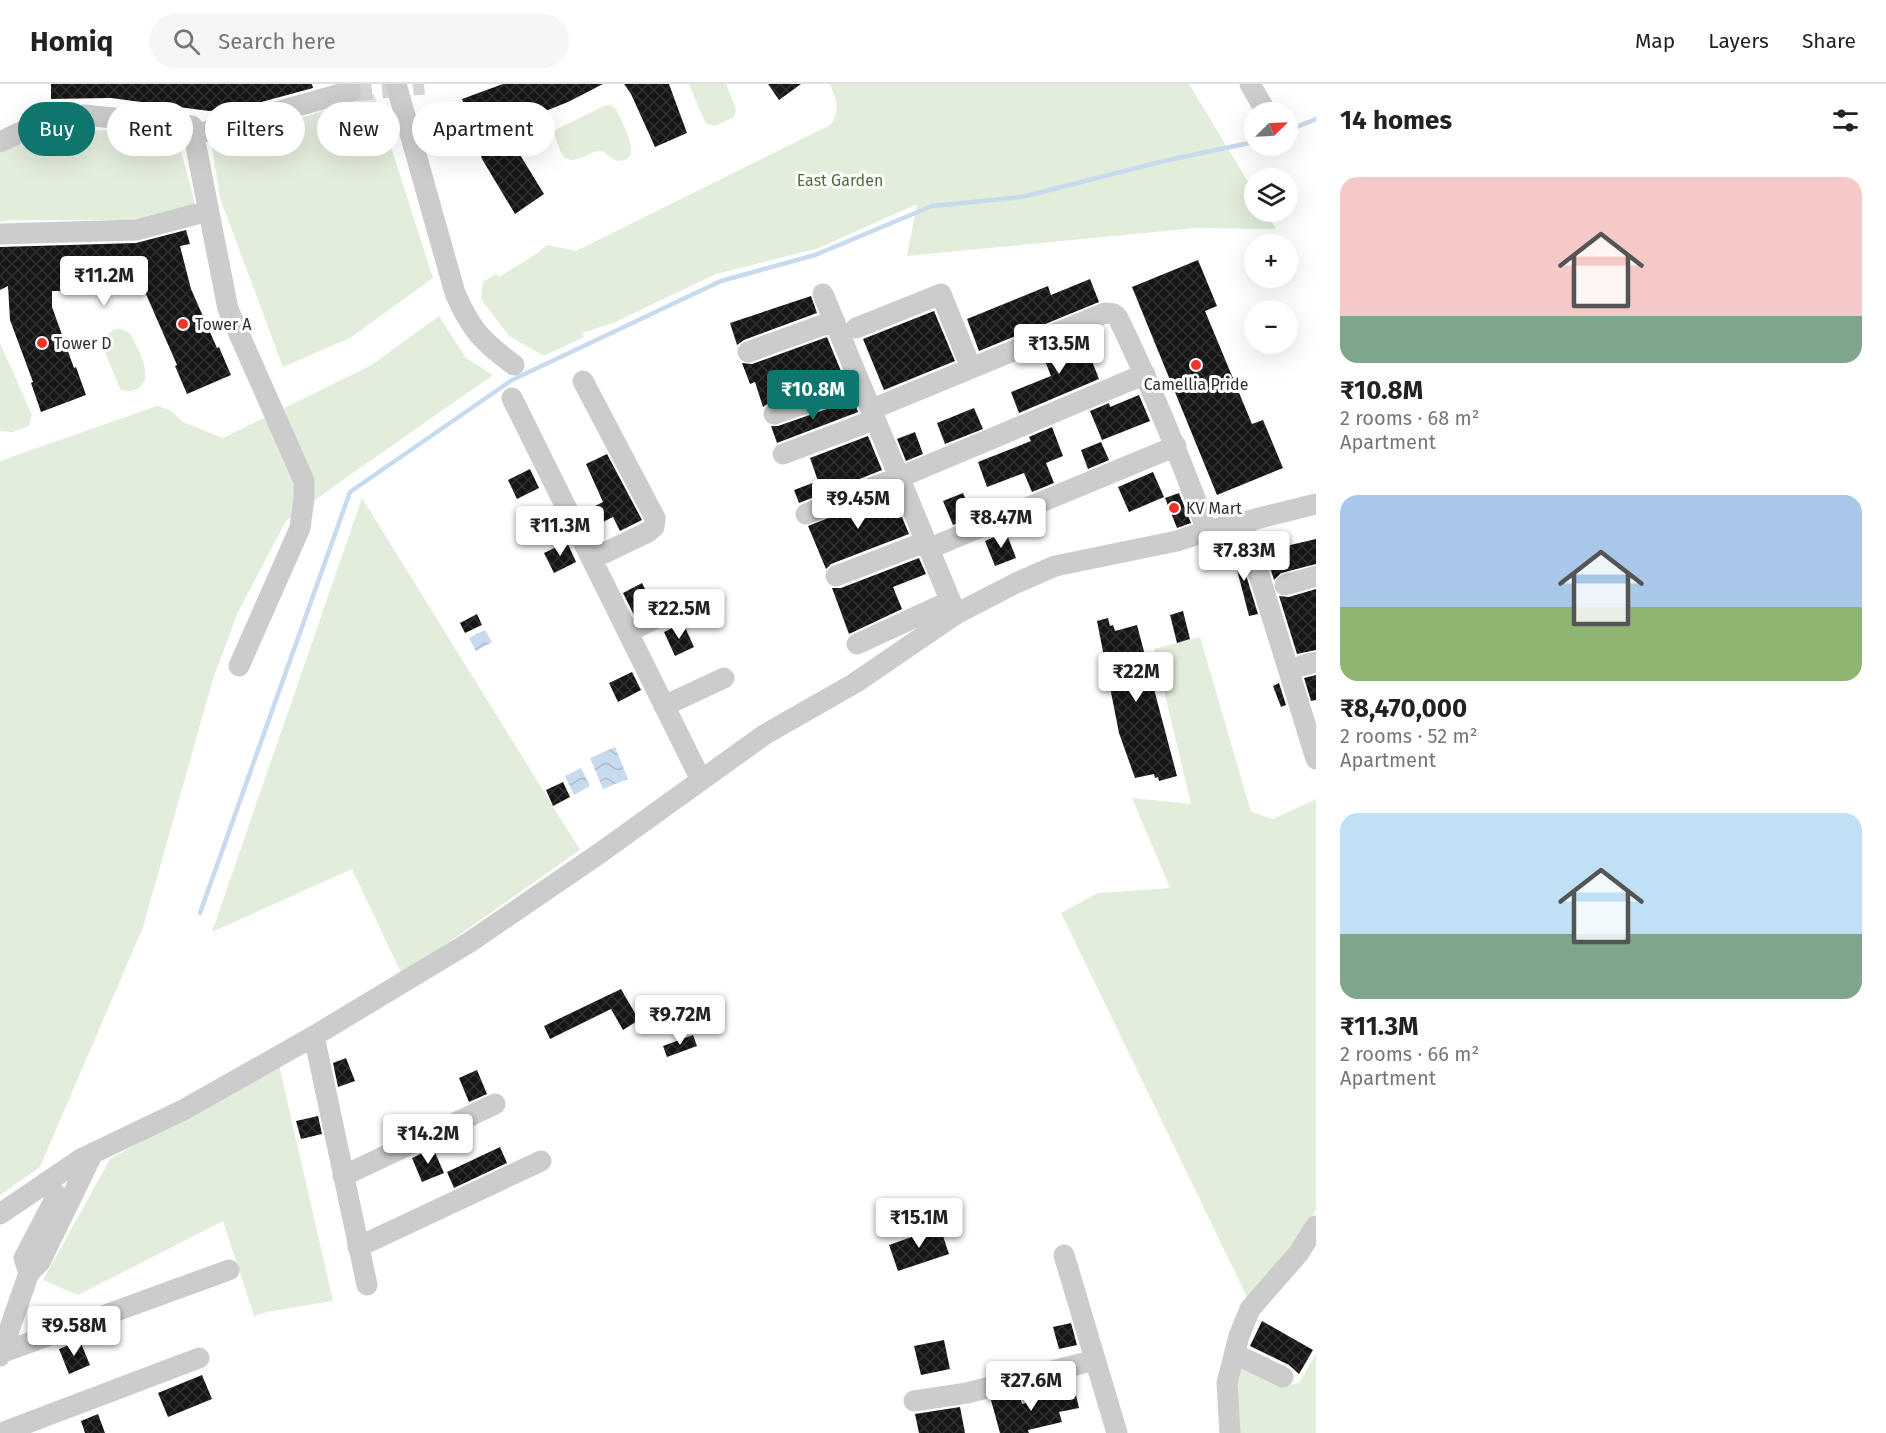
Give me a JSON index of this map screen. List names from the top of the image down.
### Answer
{
  "parks": ["East Garden"],
  "places": [
    "Tower A",
    "Tower D",
    "Camellia Pride",
    "KV Mart"
  ],
  "north": "top right",
  "page": {
    "header": "Homiq",
    "search": "Search here",
    "nav": ["Map", "Layers", "Share"],
    "heading": "14 homes",
    "map_buttons": ["+", "−"],
    "chip": [
      "Buy",
      "Rent",
      "Filters",
      "New",
      "Apartment"
    ],
    "list": [
      {
        "name": "₹10.8M",
        "note": "2 rooms · 68 m² · Apartment"
      },
      {
        "name": "₹8,470,000",
        "note": "2 rooms · 52 m² · Apartment"
      },
      {
        "name": "₹11.3M",
        "note": "2 rooms · 66 m² · Apartment"
      }
    ],
    "price": [
      "₹11.2M",
      "₹13.5M",
      "₹10.8M",
      "₹9.45M",
      "₹8.47M",
      "₹11.3M",
      "₹7.83M",
      "₹22.5M",
      "₹22M",
      "₹9.72M",
      "₹14.2M",
      "₹15.1M",
      "₹9.58M",
      "₹27.6M"
    ]
  }
}
